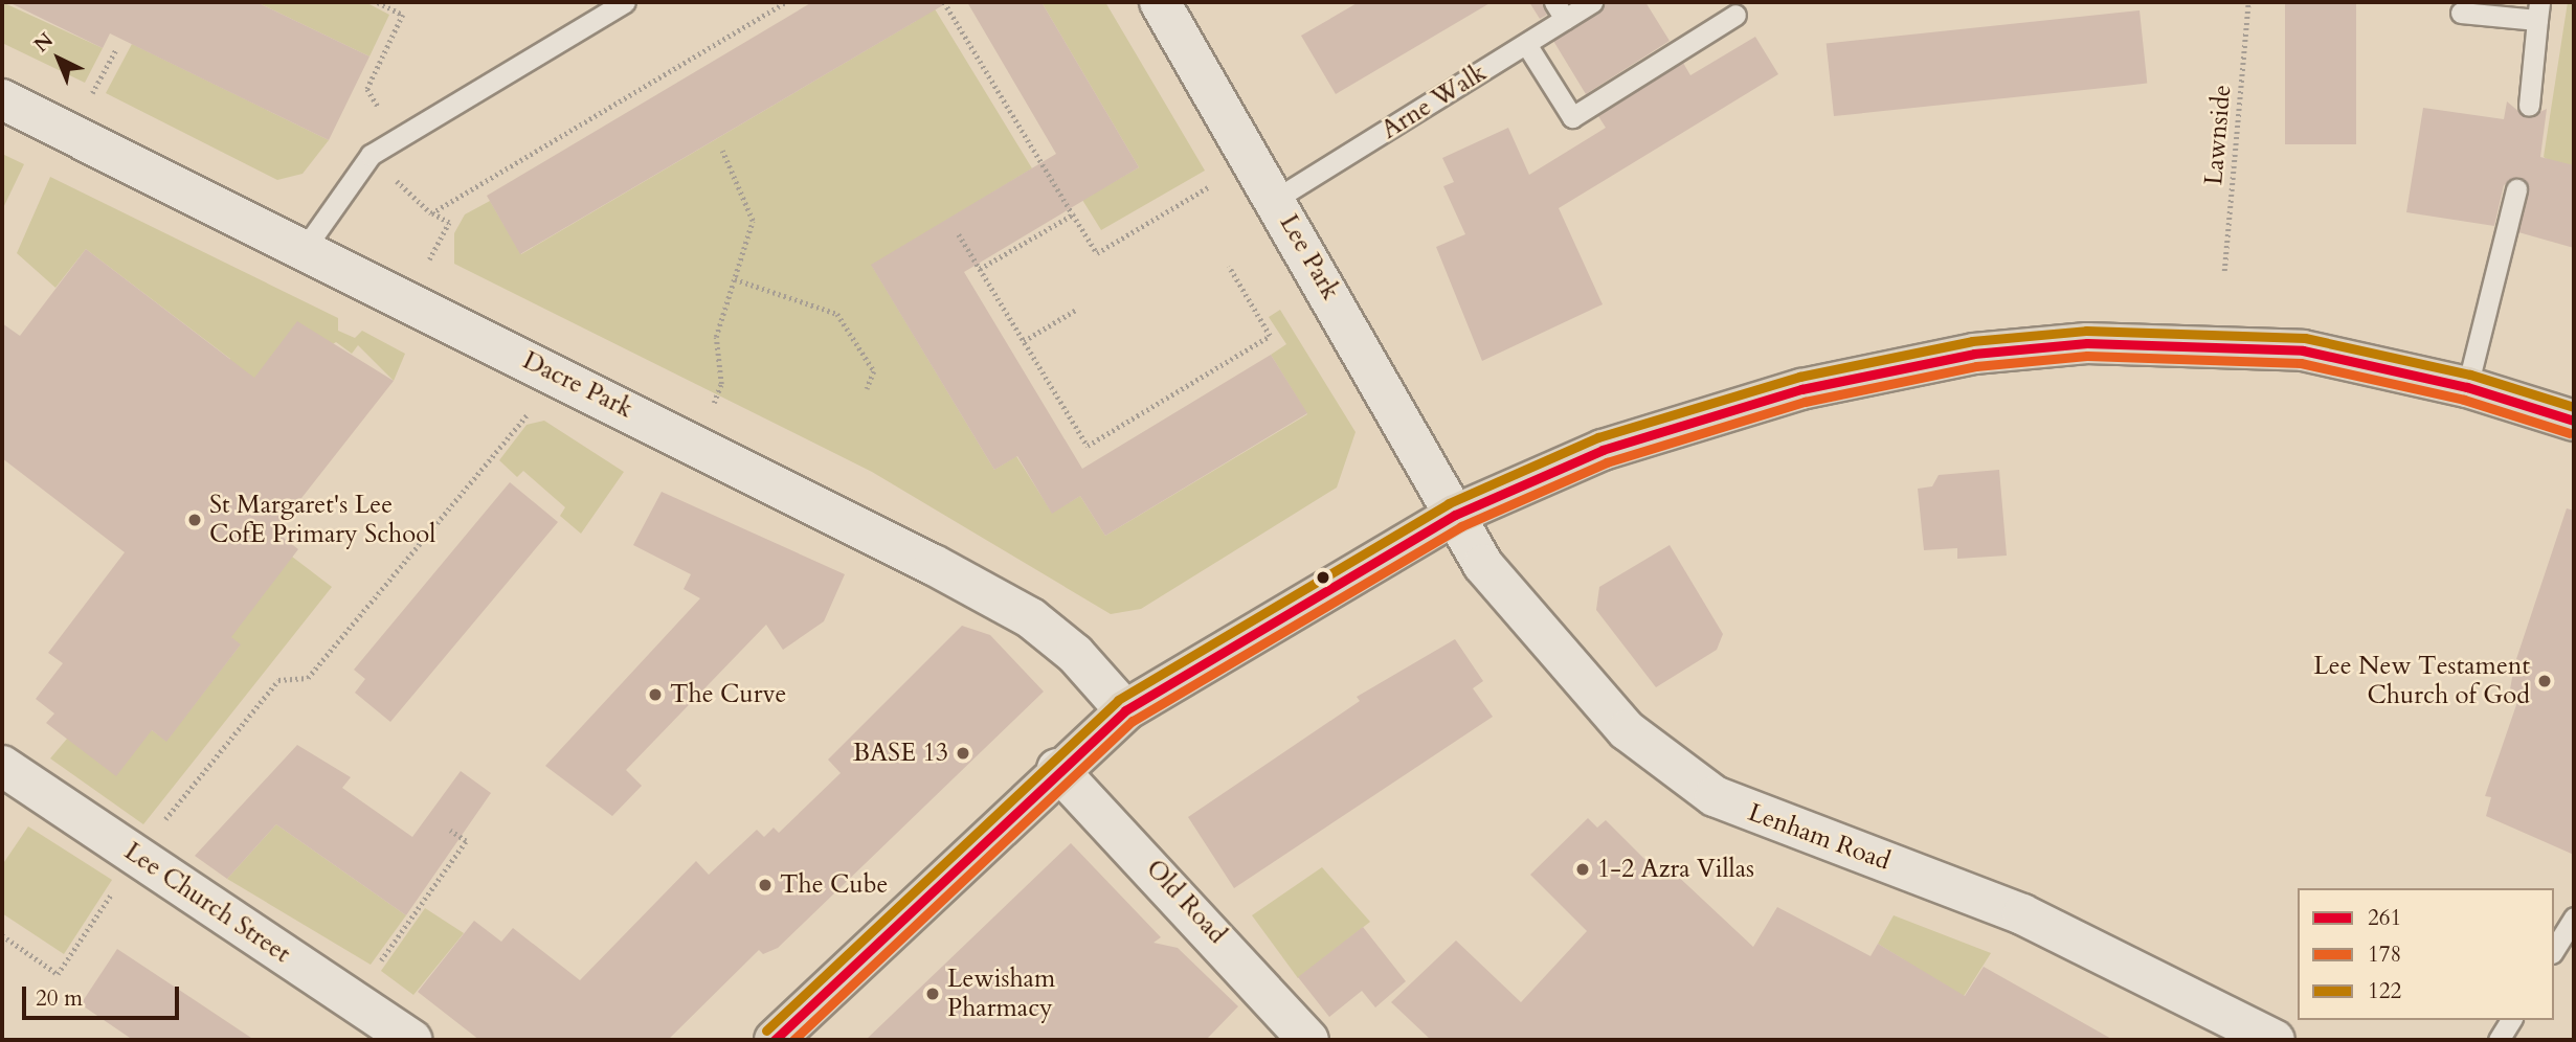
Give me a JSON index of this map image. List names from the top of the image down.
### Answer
{
  "streets": {
    "street": [
      "Lee Park",
      "Dacre Park",
      "Lenham Road",
      "Old Road",
      "Lee Church Street"
    ],
    "lane": ["Arne Walk"],
    "path": ["Lawnside"]
  },
  "crossings": [
    ["Arne Walk", "Lee Park"],
    ["Lee Park", "Lenham Road"]
  ],
  "places": [
    "St Margaret's Lee CofE Primary School",
    "Lee New Testament Church of God",
    "The Curve",
    "BASE 13",
    "1-2 Azra Villas",
    "The Cube",
    "Lewisham Pharmacy"
  ],
  "lines": ["transit line 122", "transit line 261", "transit line 178"],
  "legend": ["261", "178", "122"],
  "scale_bar": "20 m",
  "north": "top left"
}
